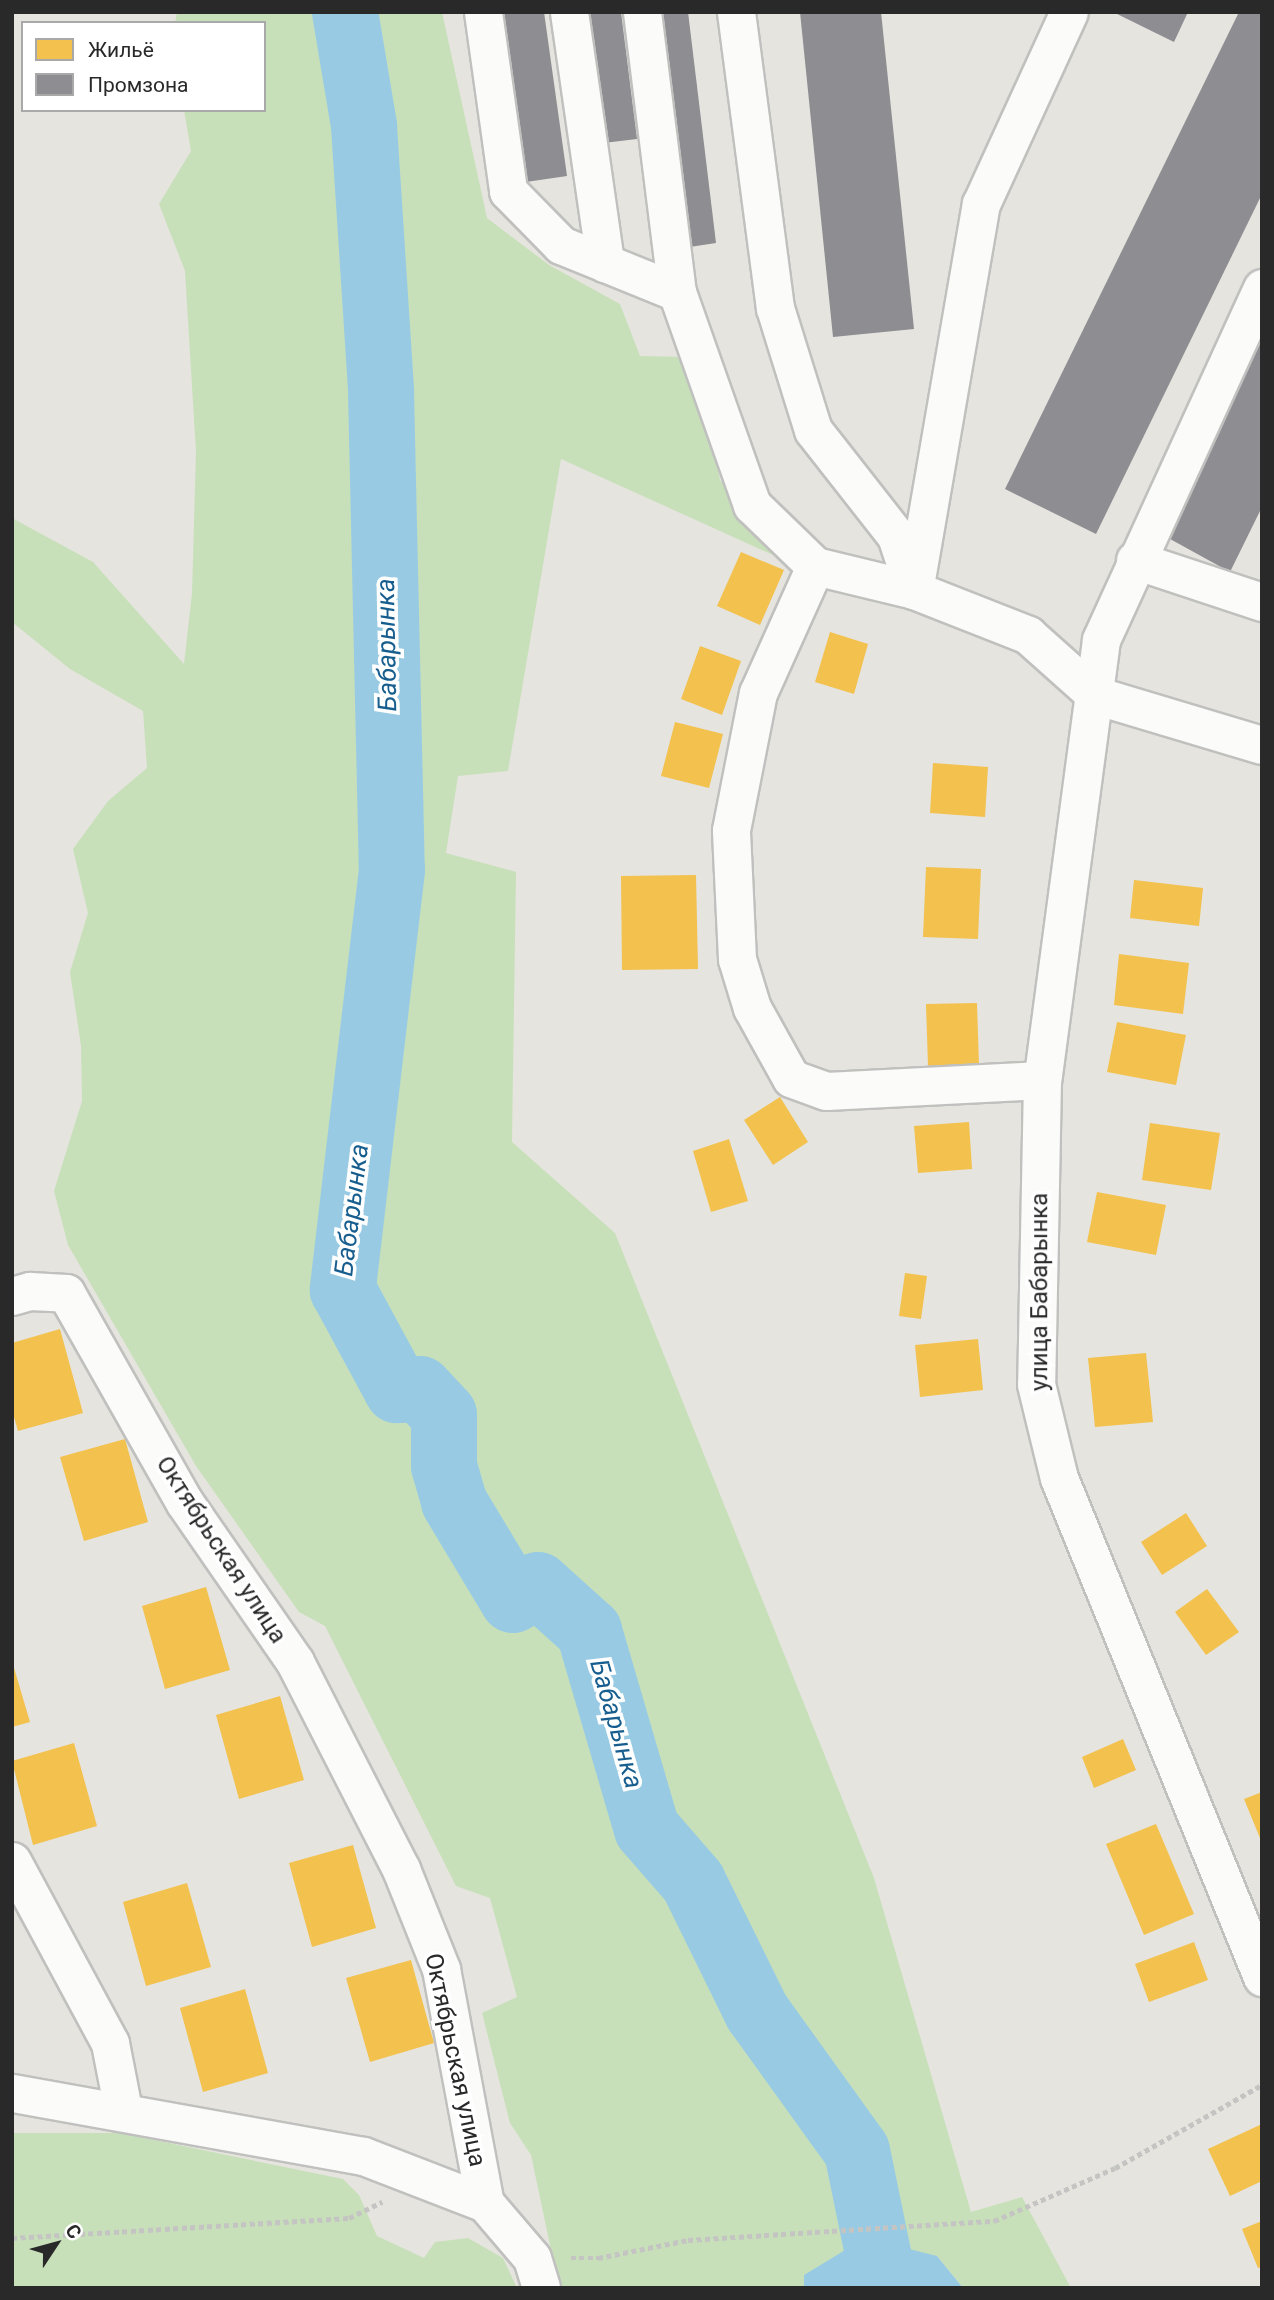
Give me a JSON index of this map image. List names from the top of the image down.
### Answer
{
  "streets": {
    "street": ["улица Бабарынка", "Октябрьская улица"]
  },
  "water": ["Бабарынка"],
  "legend": ["Жильё", "Промзона"],
  "north": "top right"
}
